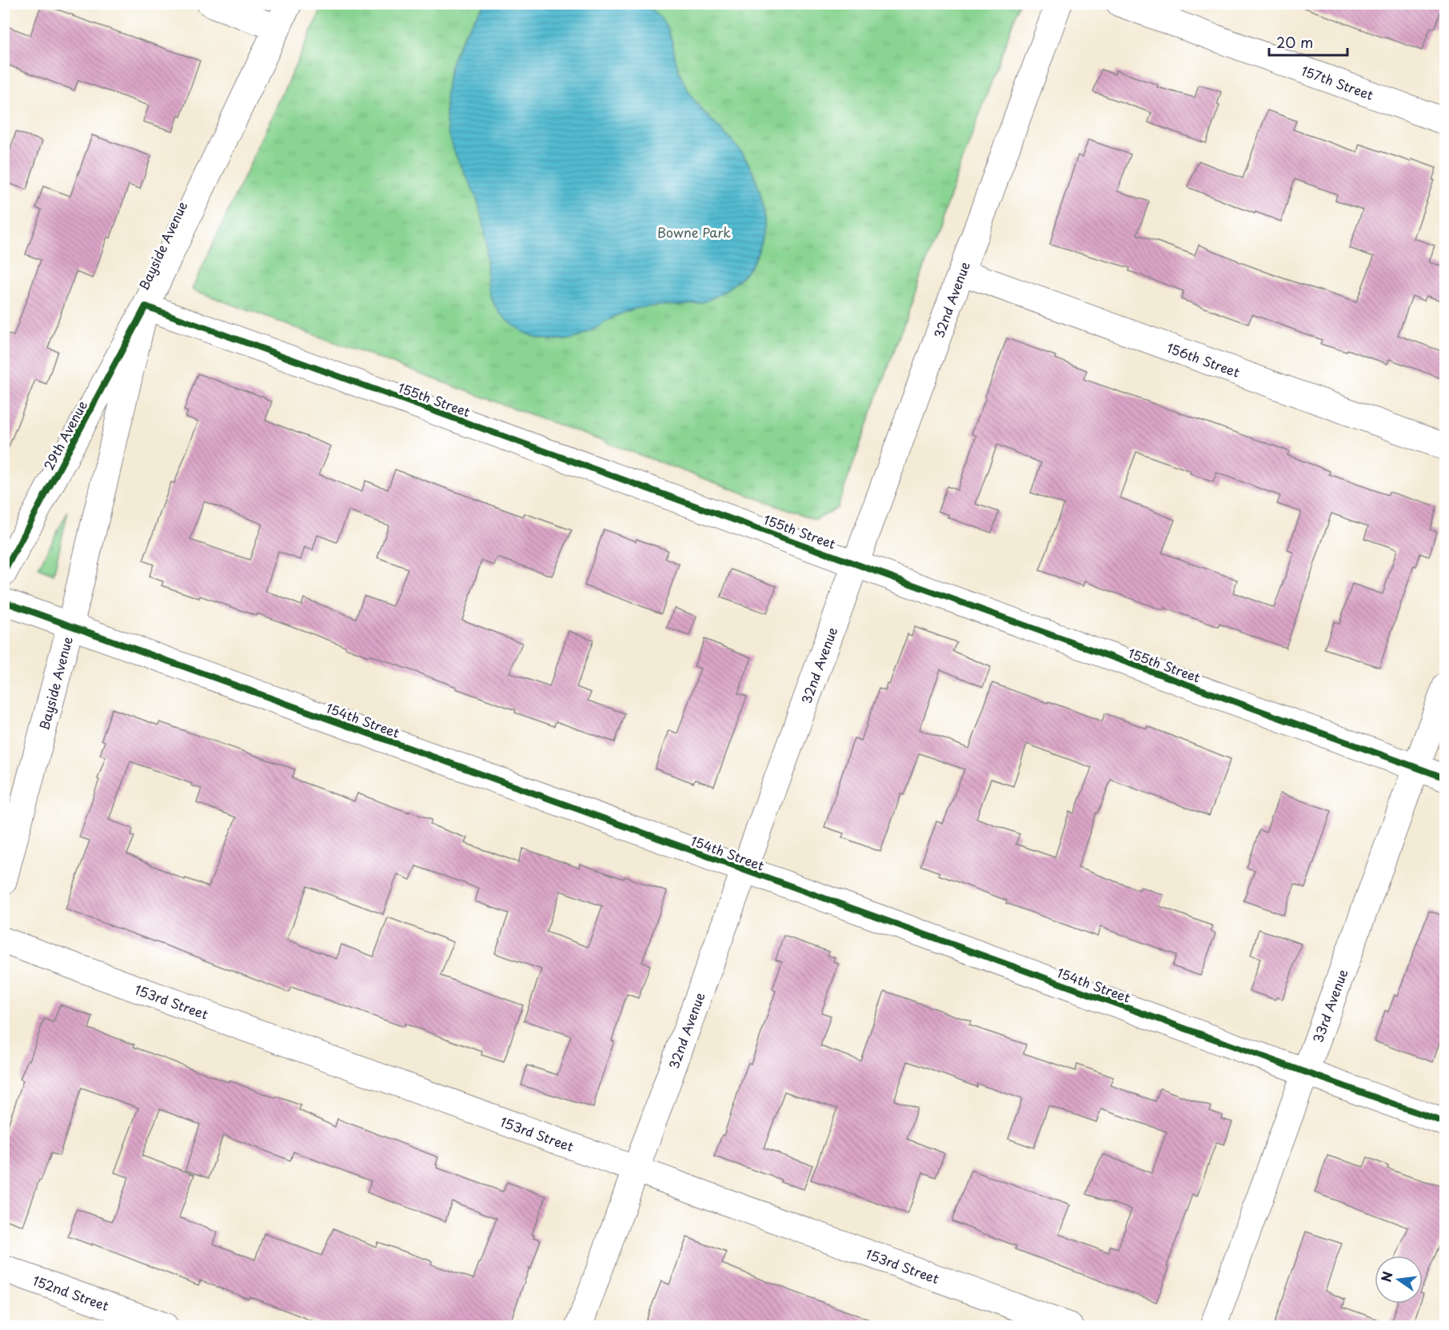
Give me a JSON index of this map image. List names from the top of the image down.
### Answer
{
  "streets": {
    "street": [
      "157th Street",
      "Bayside Avenue",
      "32nd Avenue",
      "156th Street",
      "155th Street",
      "29th Avenue",
      "154th Street",
      "153rd Street",
      "33rd Avenue",
      "152nd Street"
    ]
  },
  "crossings": [
    ["Bayside Avenue", "155th Street"],
    ["Bayside Avenue", "29th Avenue"],
    ["Bayside Avenue", "154th Street"],
    ["32nd Avenue", "156th Street"],
    ["32nd Avenue", "155th Street"],
    ["32nd Avenue", "154th Street"],
    ["32nd Avenue", "153rd Street"],
    ["155th Street", "29th Avenue"],
    ["155th Street", "33rd Avenue"],
    ["154th Street", "33rd Avenue"]
  ],
  "parks": ["Bowne Park"],
  "scale_bar": "20 m",
  "north": "left"
}
